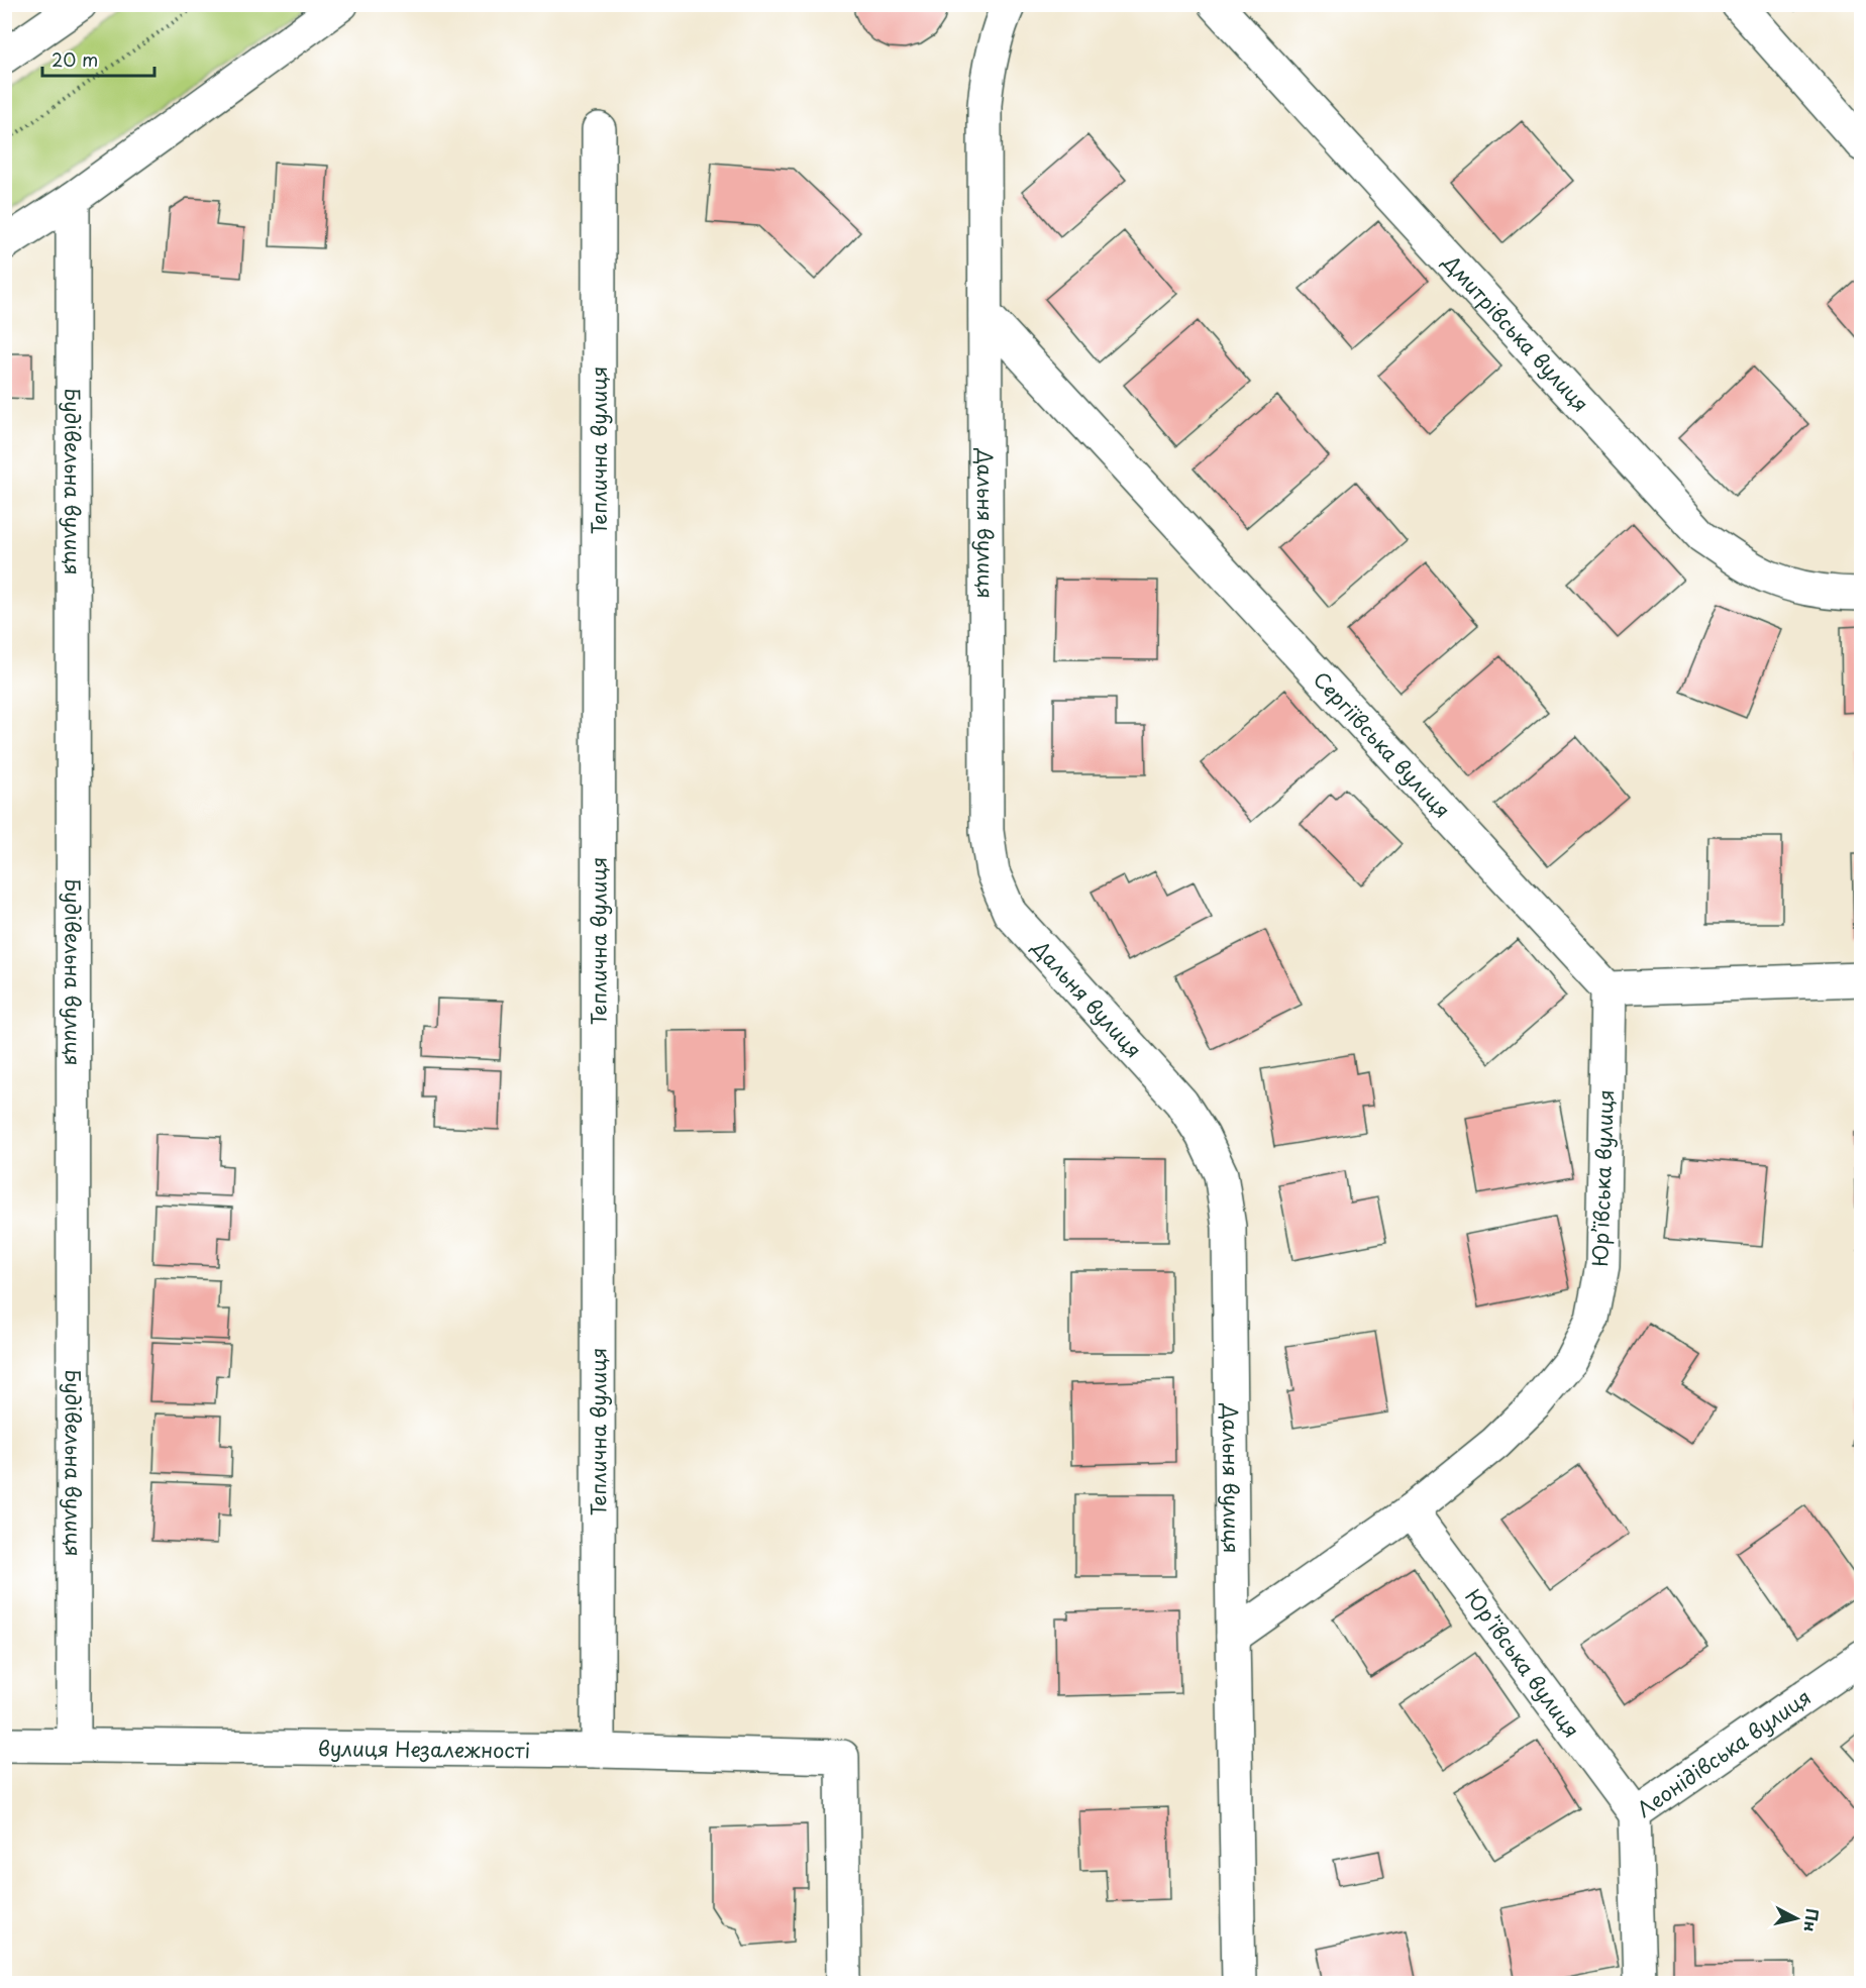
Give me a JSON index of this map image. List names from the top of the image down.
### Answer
{
  "streets": {
    "street": [
      "Дмитрівська вулиця",
      "Теплична вулиця",
      "Будівельна вулиця",
      "Дальня вулиця",
      "Сергіївська вулиця",
      "Юрʼївська вулиця",
      "вулиця Незалежності",
      "Леонідівська вулиця"
    ]
  },
  "crossings": [
    ["Теплична вулиця", "вулиця Незалежності"],
    ["Будівельна вулиця", "вулиця Незалежності"],
    ["Дальня вулиця", "Сергіївська вулиця"],
    ["Дальня вулиця", "Юрʼївська вулиця"],
    ["Сергіївська вулиця", "Юрʼївська вулиця"],
    ["Юрʼївська вулиця", "Леонідівська вулиця"]
  ],
  "scale_bar": "20 m",
  "north": "right"
}
